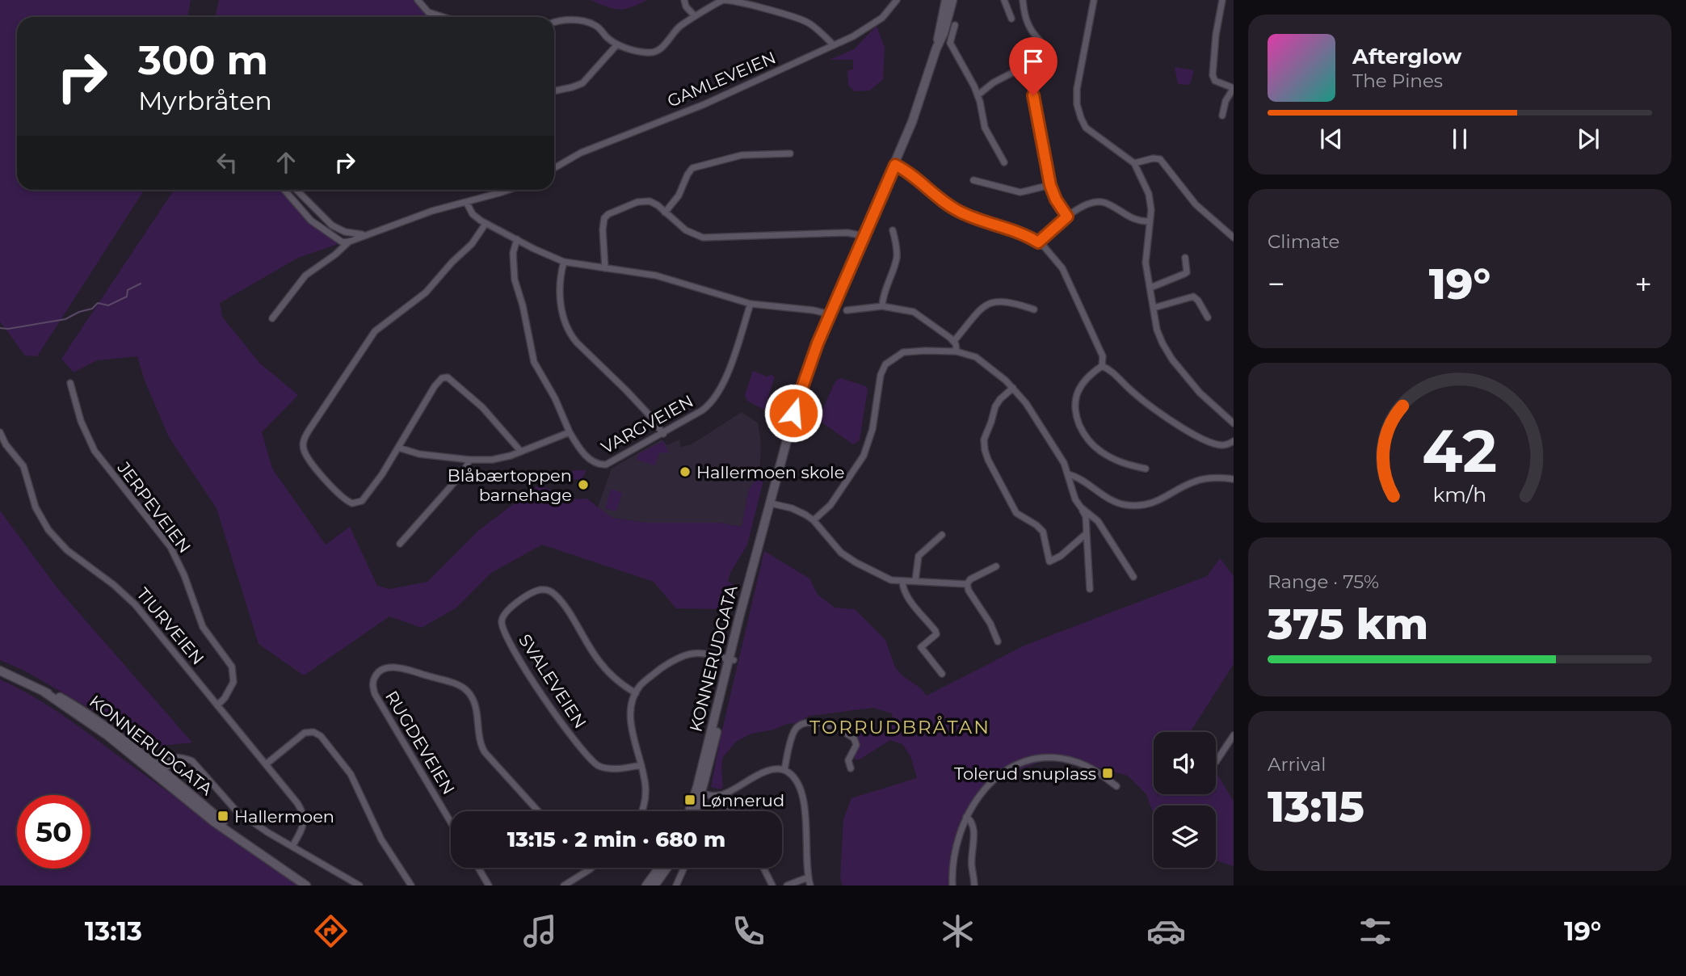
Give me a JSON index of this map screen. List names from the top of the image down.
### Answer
{
  "streets": {
    "main road": ["KONNERUDGATA"],
    "street": [
      "GAMLEVEIEN",
      "VARGVEIEN",
      "JERPEVEIEN",
      "TIURVEIEN",
      "SVALEVEIEN",
      "RUGDEVEIEN"
    ]
  },
  "crossings": [
    ["JERPEVEIEN", "TIURVEIEN"]
  ],
  "districts": ["TORRUDBRÅTAN"],
  "places": {
    "other": ["Hallermoen skole", "Blåbærtoppen barnehage"],
    "transit": ["Tolerud snuplass", "Lønnerud", "Hallermoen"]
  },
  "page": {
    "turn": ["300 m", "Myrbråten"],
    "song": ["Afterglow", "The Pines"],
    "tile": [
      "Climate",
      ["Range · 75%", "375 km"],
      ["Arrival", "13:15"]
    ],
    "heat": ["−", "19°", "+"],
    "limit": "50",
    "trip": "13:15 · 2 min · 680 m",
    "tabs": ["13:13", "19°"],
    "gauge": ["42", "km/h"]
  }
}
